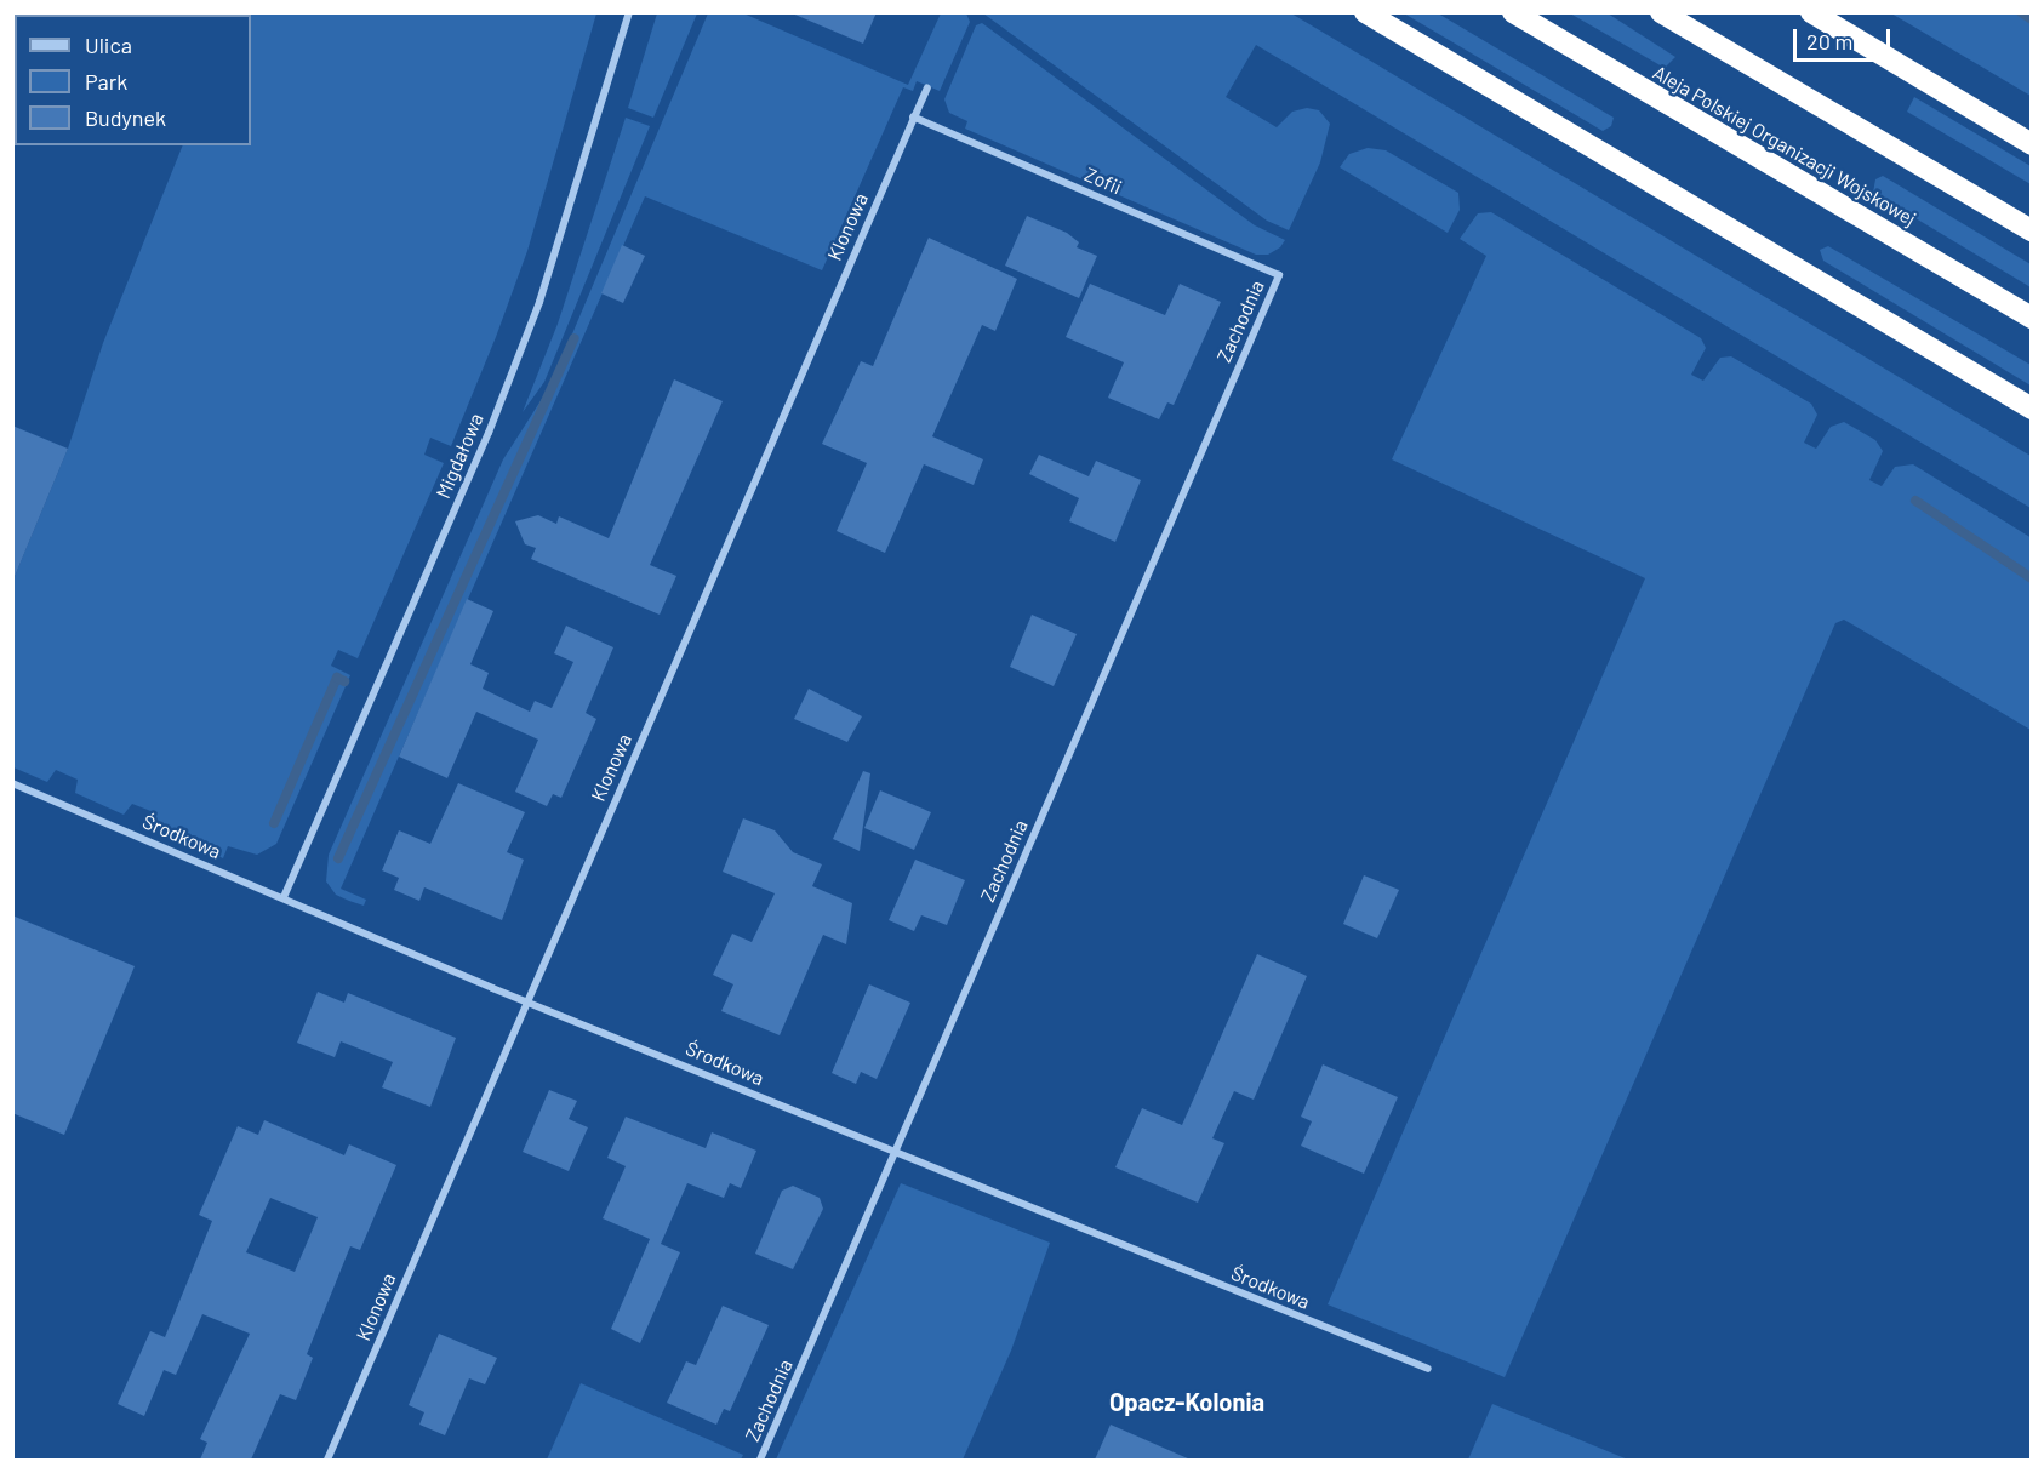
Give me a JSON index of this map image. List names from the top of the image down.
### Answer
{
  "streets": {
    "highway": ["Aleja Polskiej Organizacji Wojskowej"],
    "street": [
      "Zofii",
      "Klonowa",
      "Zachodnia",
      "Migdałowa",
      "Środkowa"
    ]
  },
  "crossings": [
    ["Zofii", "Klonowa"],
    ["Zofii", "Zachodnia"],
    ["Klonowa", "Środkowa"],
    ["Zachodnia", "Środkowa"],
    ["Migdałowa", "Środkowa"]
  ],
  "districts": ["Opacz-Kolonia"],
  "legend": ["Ulica", "Park", "Budynek"],
  "scale_bar": "20 m"
}
